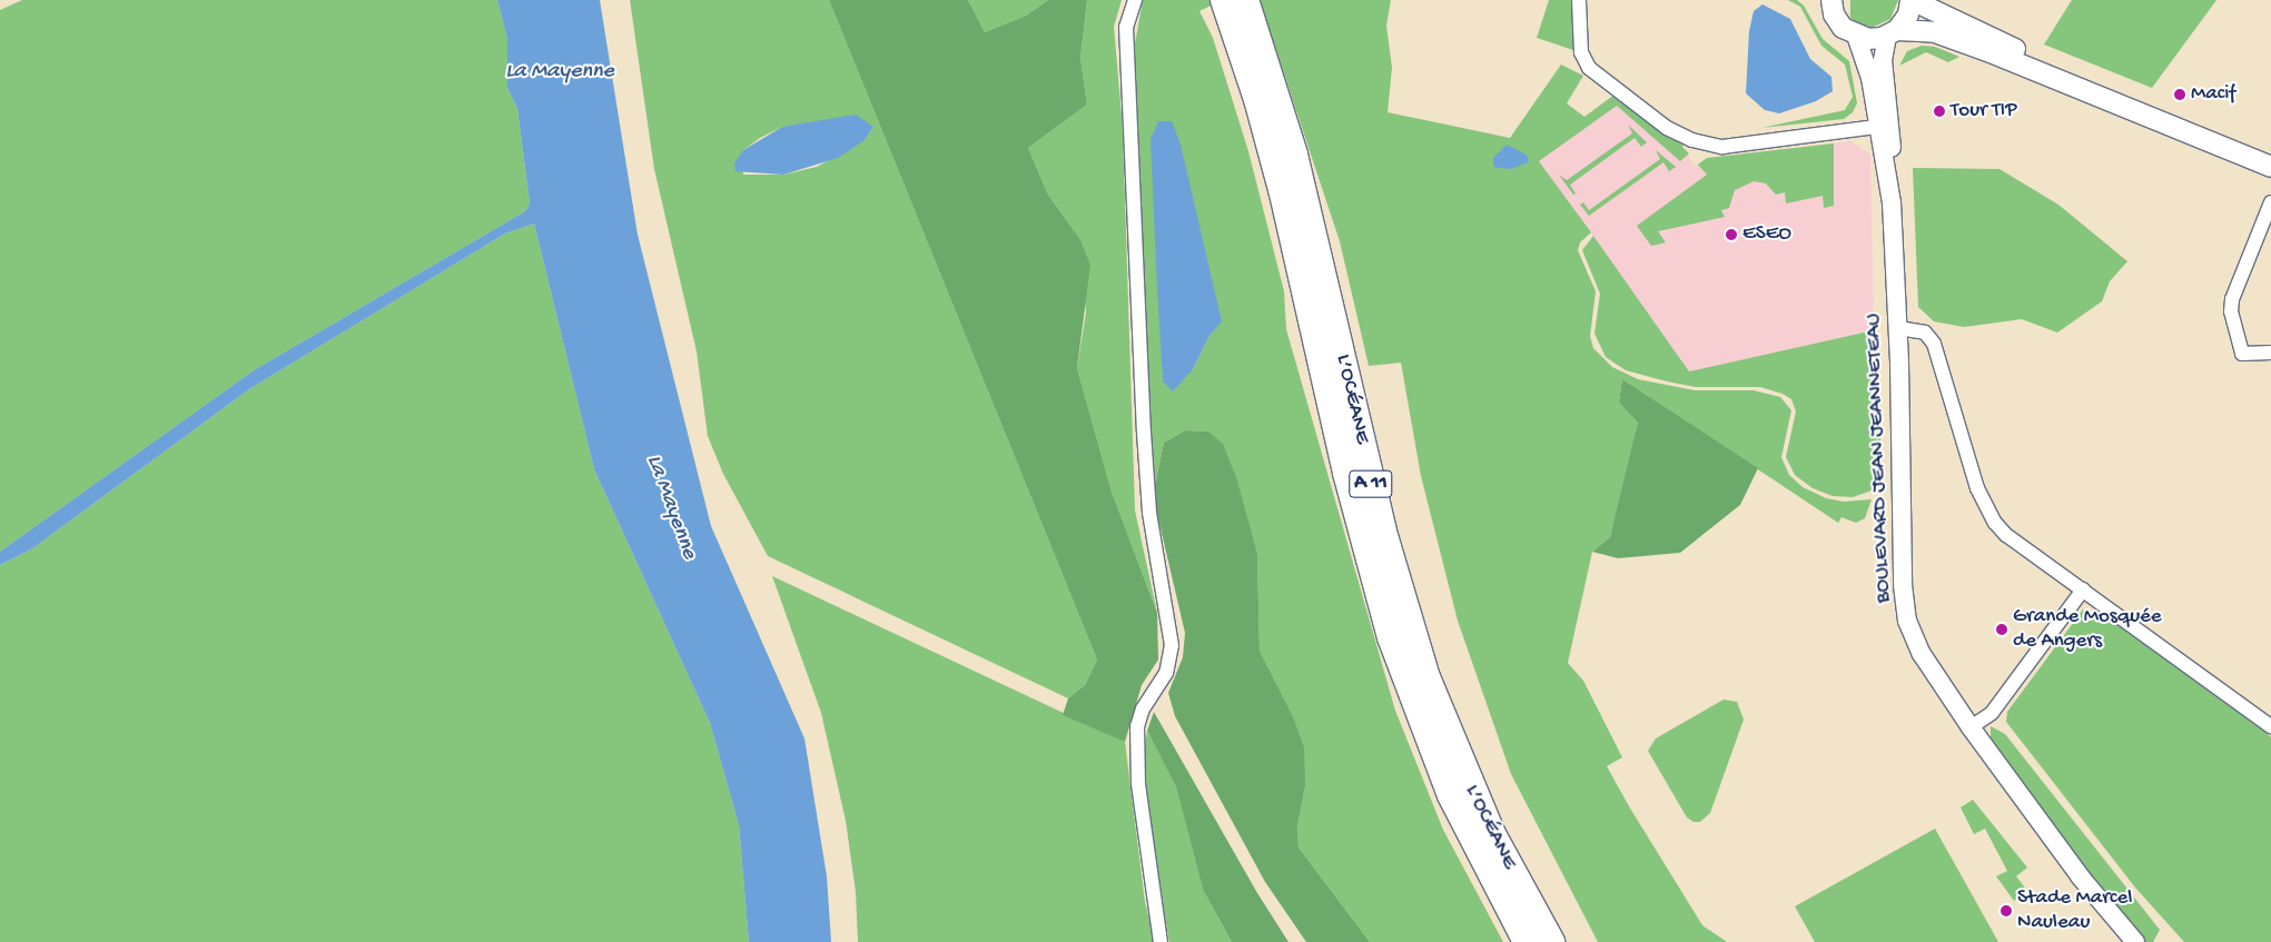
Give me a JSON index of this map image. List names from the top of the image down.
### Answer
{
  "streets": {
    "highway": ["L’OCÉANE", "A 11"],
    "street": ["BOULEVARD JEAN JEANNETEAU"]
  },
  "water": ["La Mayenne"],
  "places": [
    "Macif",
    "Tour TIP",
    "ESEO",
    "Grande Mosquée de Angers",
    "Stade Marcel Nauleau"
  ]
}
